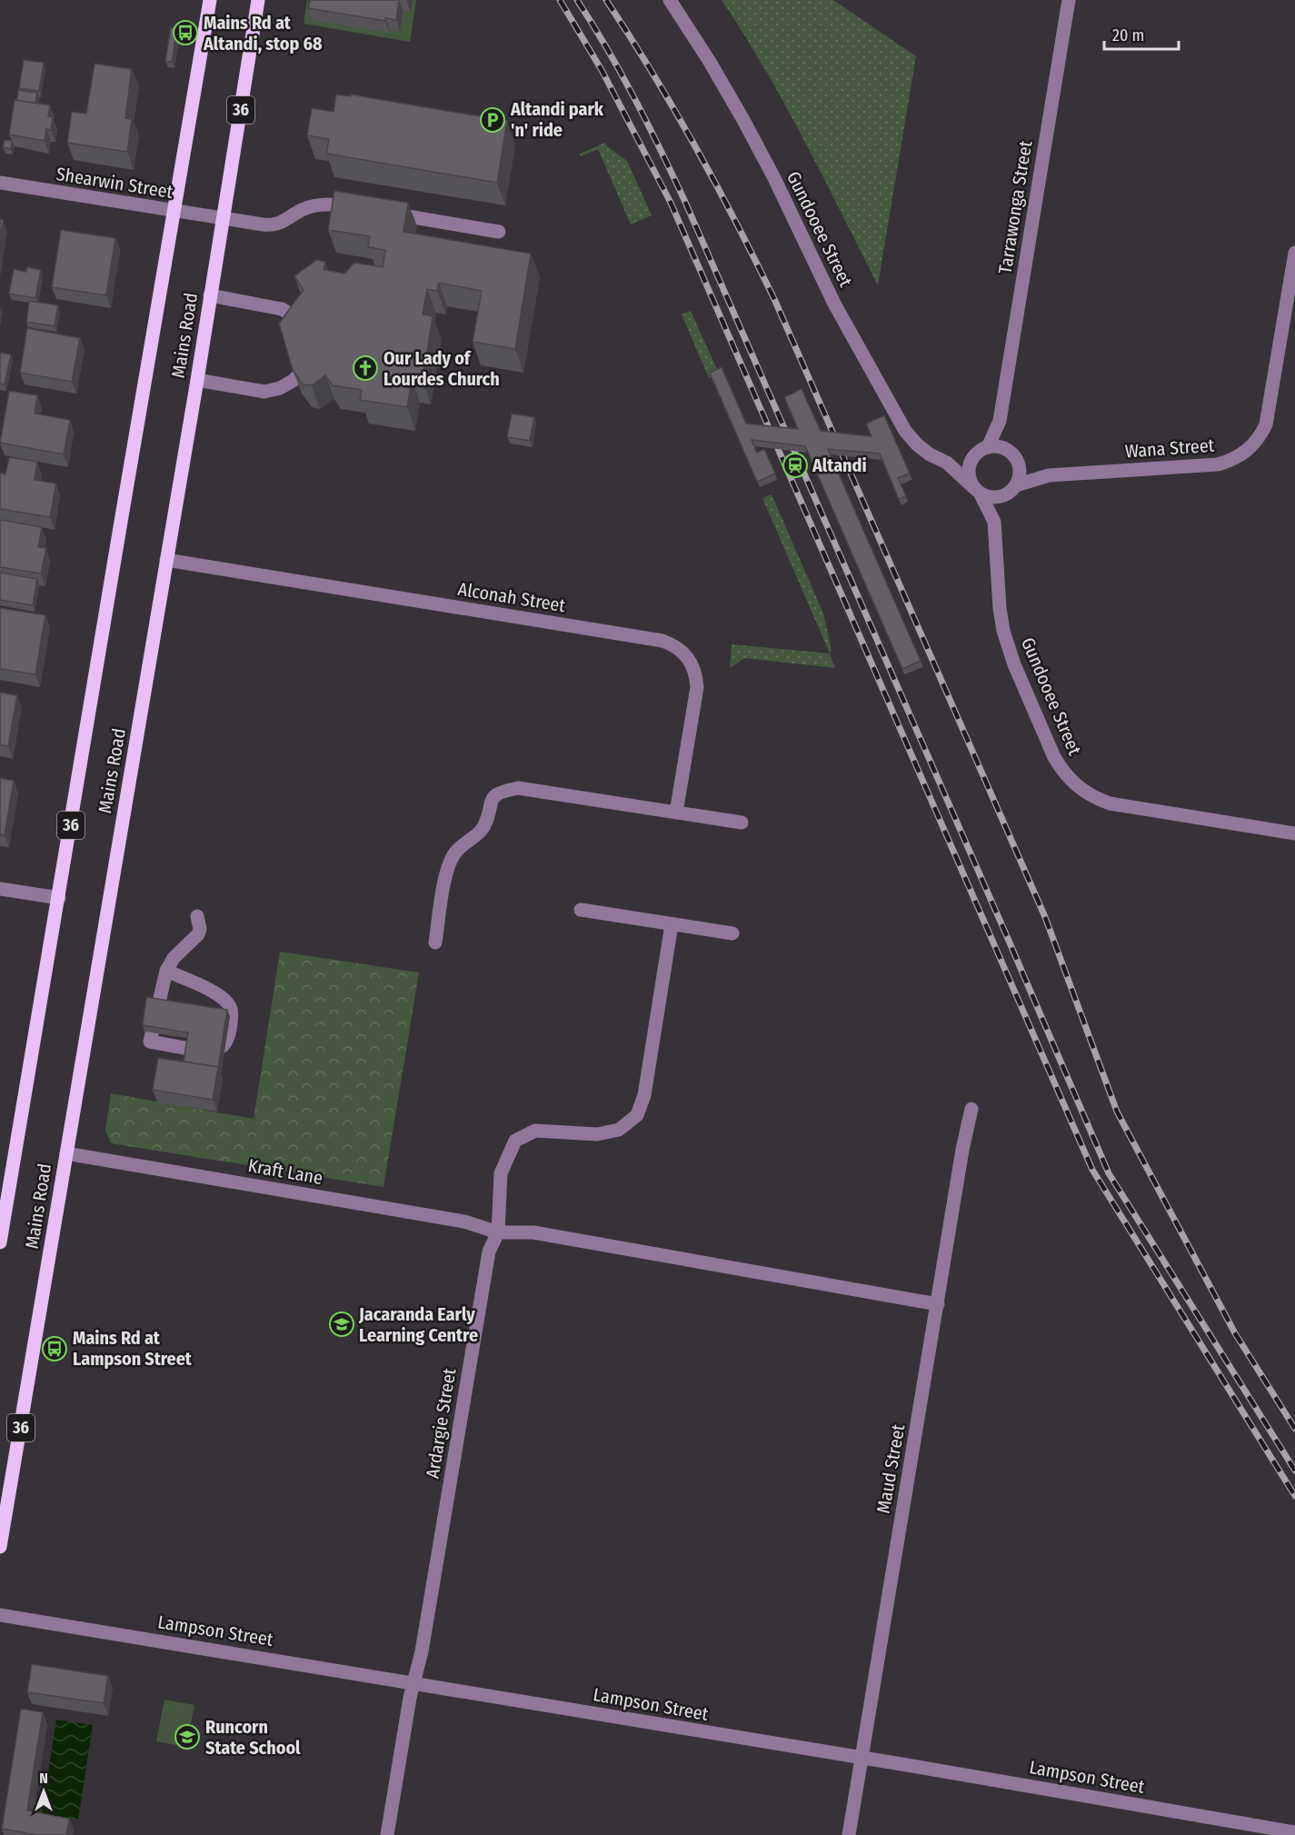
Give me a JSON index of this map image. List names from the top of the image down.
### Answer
{
  "streets": {
    "main road": ["36", "Mains Road"],
    "street": [
      "Shearwin Street",
      "Tarrawonga Street",
      "Gundooee Street",
      "Wana Street",
      "Alconah Street",
      "Kraft Lane",
      "Ardargie Street",
      "Maud Street",
      "Lampson Street"
    ]
  },
  "crossings": [
    ["Shearwin Street", "Mains Road"],
    ["Tarrawonga Street", "Gundooee Street"],
    ["Tarrawonga Street", "Wana Street"],
    ["Gundooee Street", "Wana Street"],
    ["Mains Road", "Alconah Street"],
    ["Mains Road", "Kraft Lane"],
    ["Kraft Lane", "Ardargie Street"],
    ["Ardargie Street", "Lampson Street"],
    ["Maud Street", "Lampson Street"]
  ],
  "places": {
    "bus stop": ["Mains Rd at Altandi, stop 68", "Mains Rd at Lampson Street"],
    "parking": ["Altandi park 'n' ride"],
    "church": ["Our Lady of Lourdes Church"],
    "station": ["Altandi"],
    "school or university": ["Jacaranda Early Learning Centre", "Runcorn State School"]
  },
  "scale_bar": "20 m",
  "north": "top"
}
